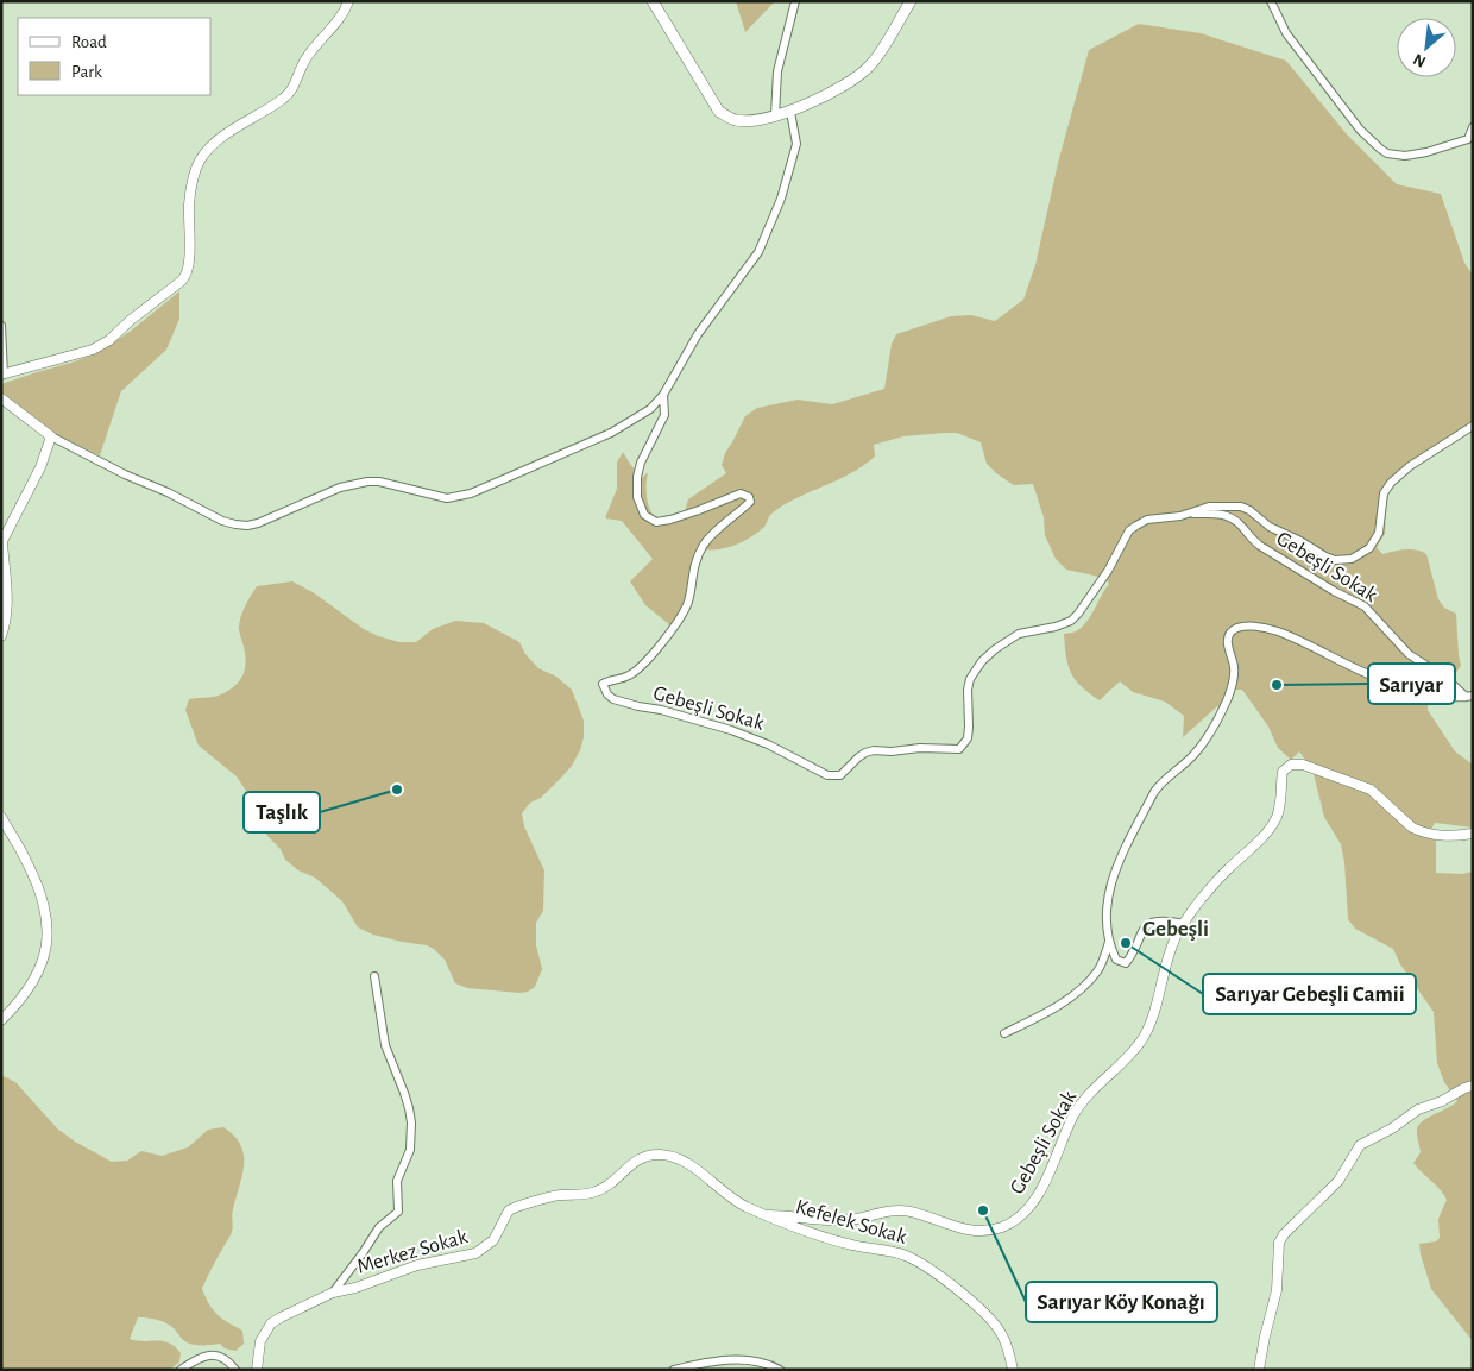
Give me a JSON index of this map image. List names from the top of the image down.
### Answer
{
  "streets": {
    "street": ["Gebeşli Sokak", "Kefelek Sokak", "Merkez Sokak"]
  },
  "crossings": [
    ["Gebeşli Sokak", "Kefelek Sokak"],
    ["Gebeşli Sokak", "Merkez Sokak"],
    ["Kefelek Sokak", "Merkez Sokak"]
  ],
  "districts": ["Gebeşli"],
  "places": [
    "Sarıyar",
    "Taşlık",
    "Sarıyar Gebeşli Camii",
    "Sarıyar Köy Konağı"
  ],
  "legend": ["Road", "Park"],
  "north": "bottom left"
}
